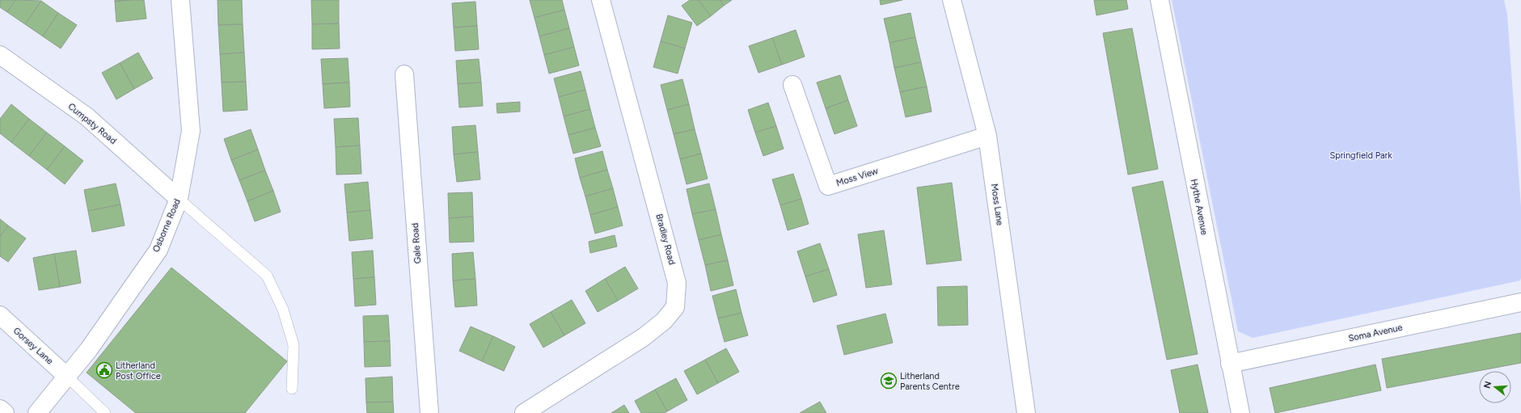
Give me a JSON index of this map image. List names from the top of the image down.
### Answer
{
  "streets": {
    "street": [
      "Cumpsty Road",
      "Moss View",
      "Moss Lane",
      "Hythe Avenue",
      "Osborne Road",
      "Bradley Road",
      "Gale Road",
      "Soma Avenue",
      "Gorsey Lane"
    ]
  },
  "crossings": [
    ["Cumpsty Road", "Osborne Road"],
    ["Moss View", "Moss Lane"],
    ["Hythe Avenue", "Soma Avenue"],
    ["Osborne Road", "Gorsey Lane"]
  ],
  "parks": ["Springfield Park"],
  "places": {
    "public building": ["Litherland Post Office"],
    "school or university": ["Litherland Parents Centre"]
  },
  "north": "left"
}
